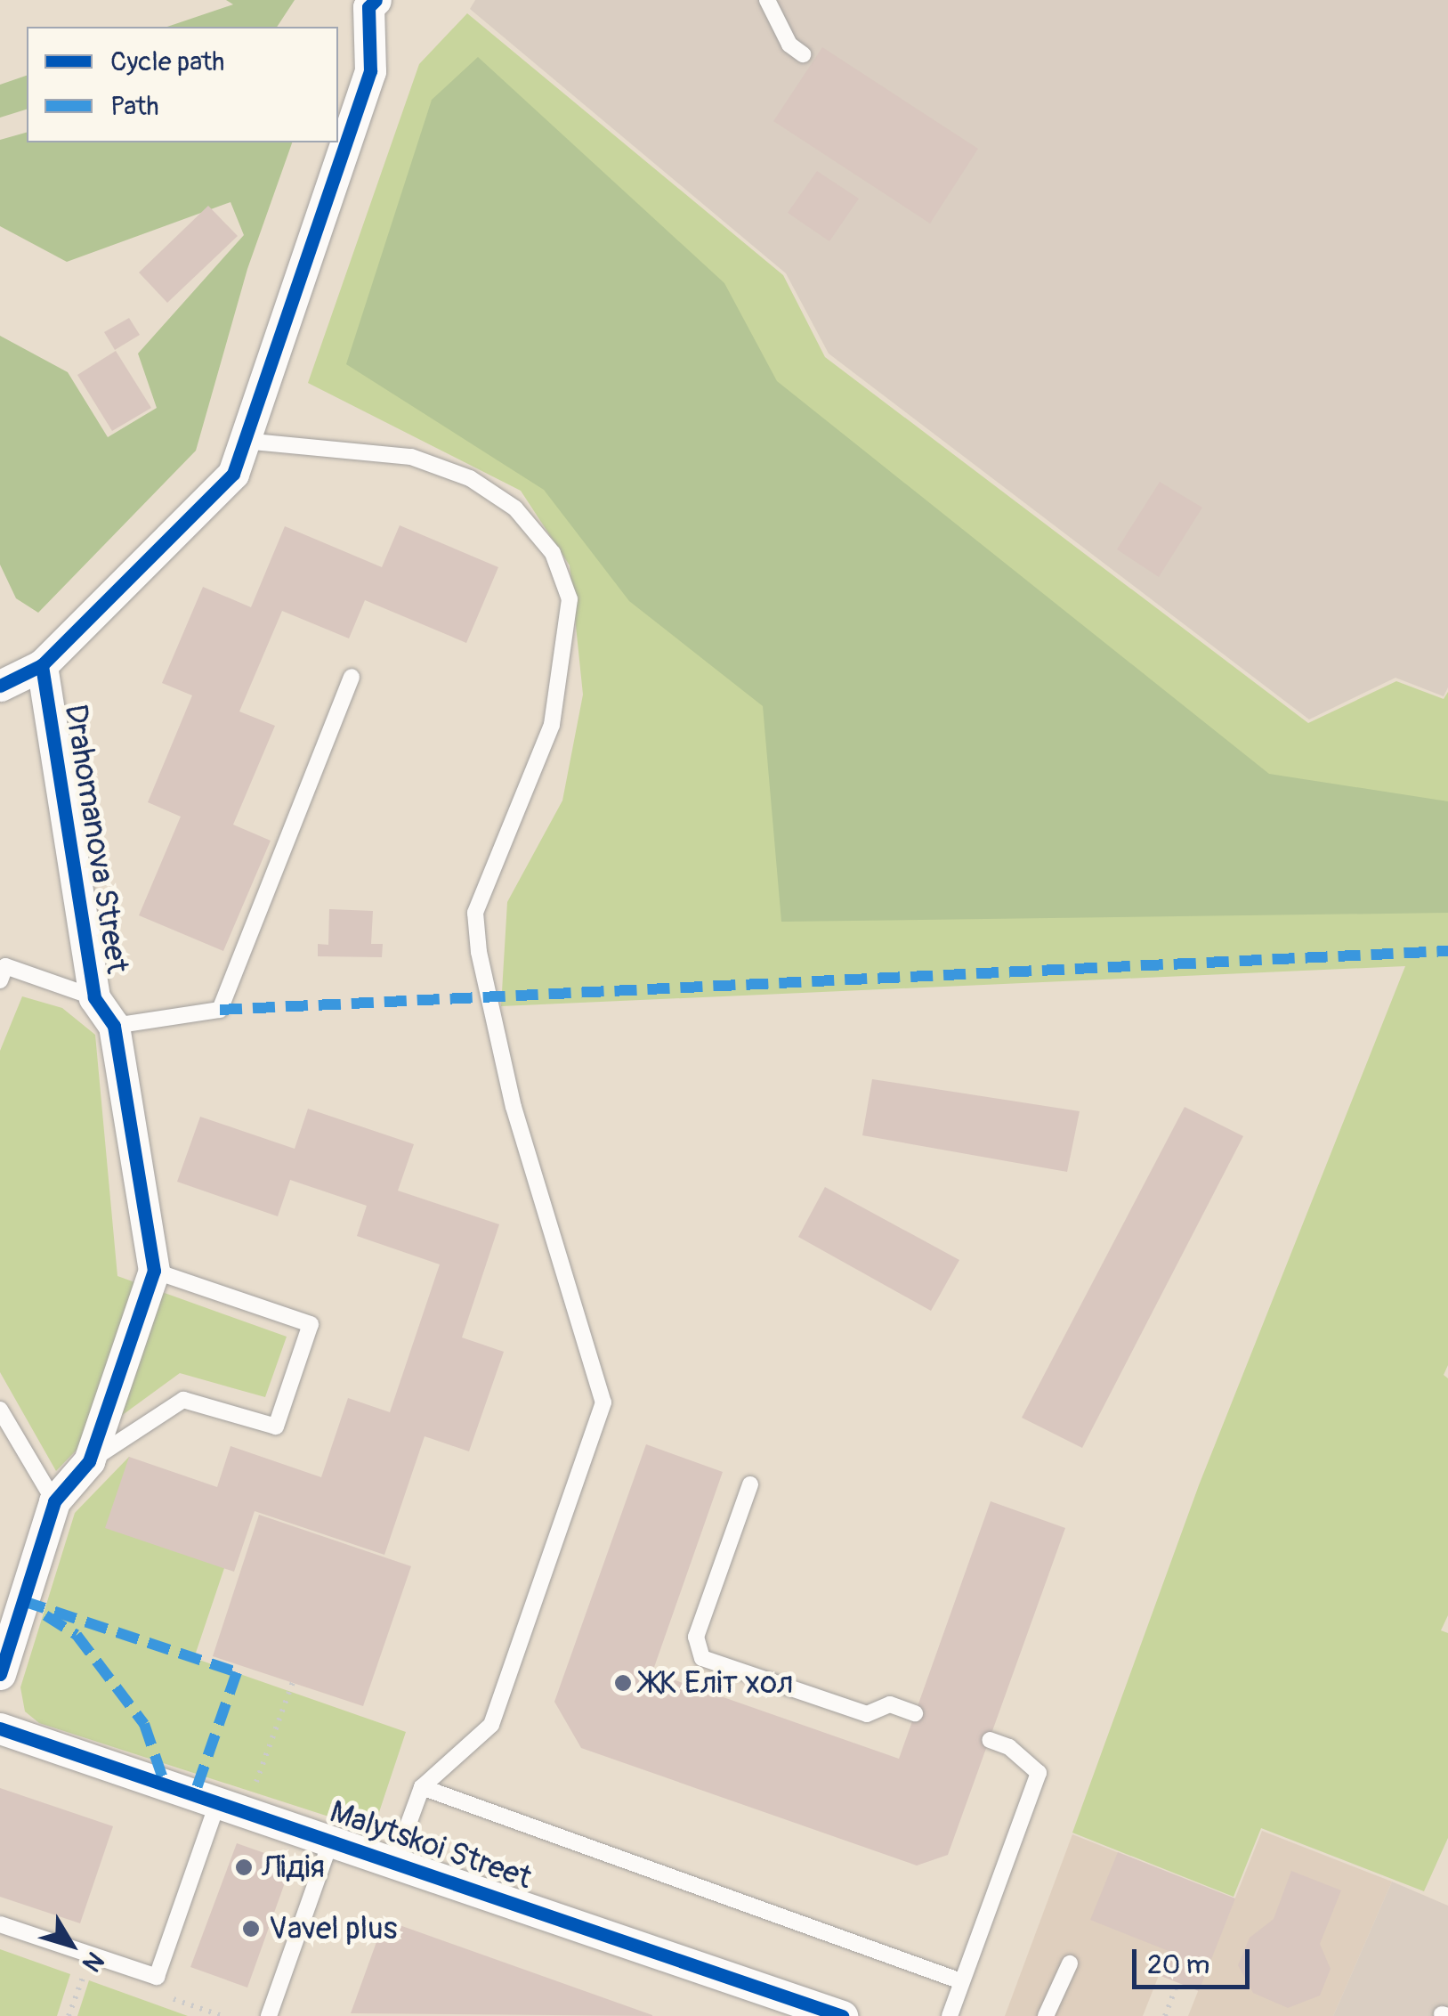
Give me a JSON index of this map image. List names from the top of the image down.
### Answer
{
  "streets": {
    "street": ["Drahomanova Street", "Malytskoi Street"]
  },
  "places": ["ЖК Еліт хол", "Лідія", "Vavel plus"],
  "legend": ["Cycle path", "Path"],
  "scale_bar": "20 m",
  "north": "bottom right"
}
